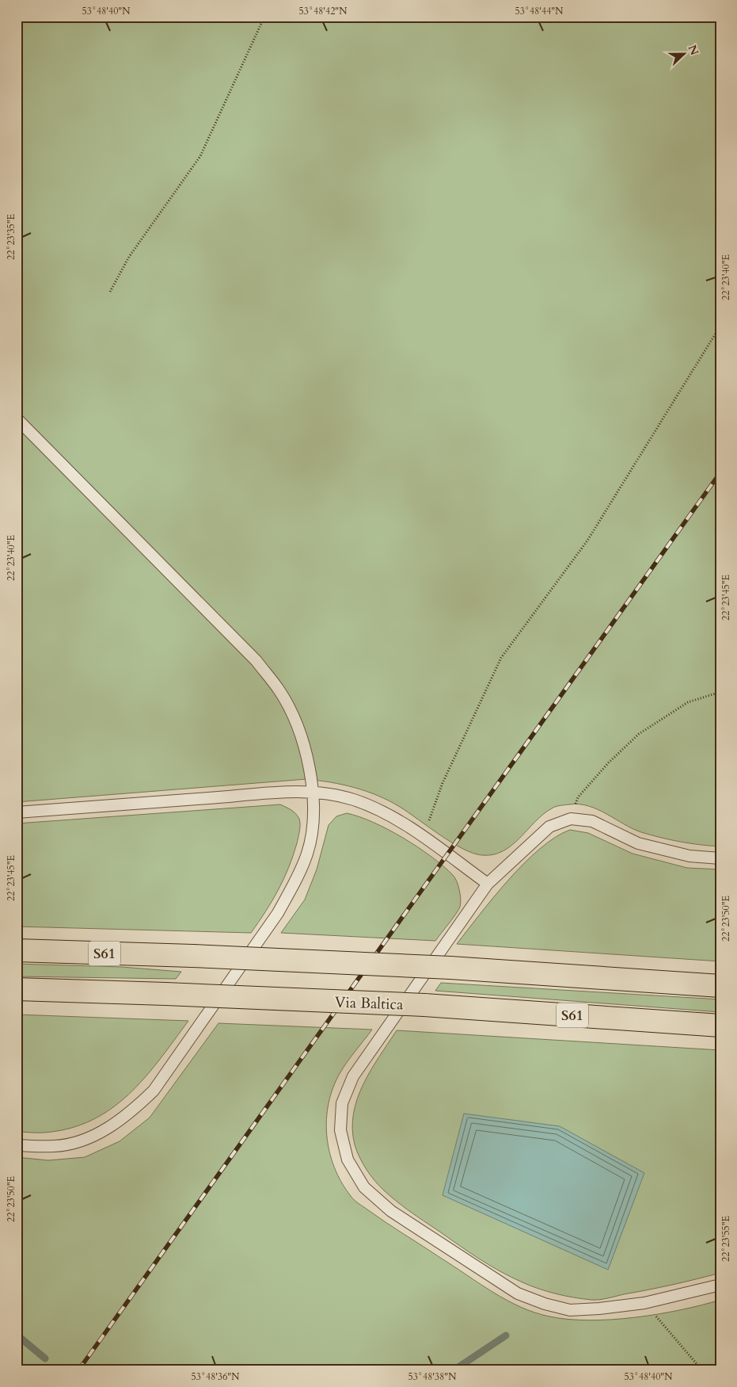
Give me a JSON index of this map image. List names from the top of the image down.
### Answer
{
  "streets": {
    "highway": ["S61", "Via Baltica"]
  },
  "north": "right",
  "coordinates": [
    "53°48'40\"N",
    "53°48'42\"N",
    "53°48'44\"N",
    "22°23'35\"E",
    "22°23'40\"E",
    "22°23'45\"E",
    "22°23'50\"E",
    "22°23'55\"E",
    "53°48'36\"N",
    "53°48'38\"N"
  ]
}
